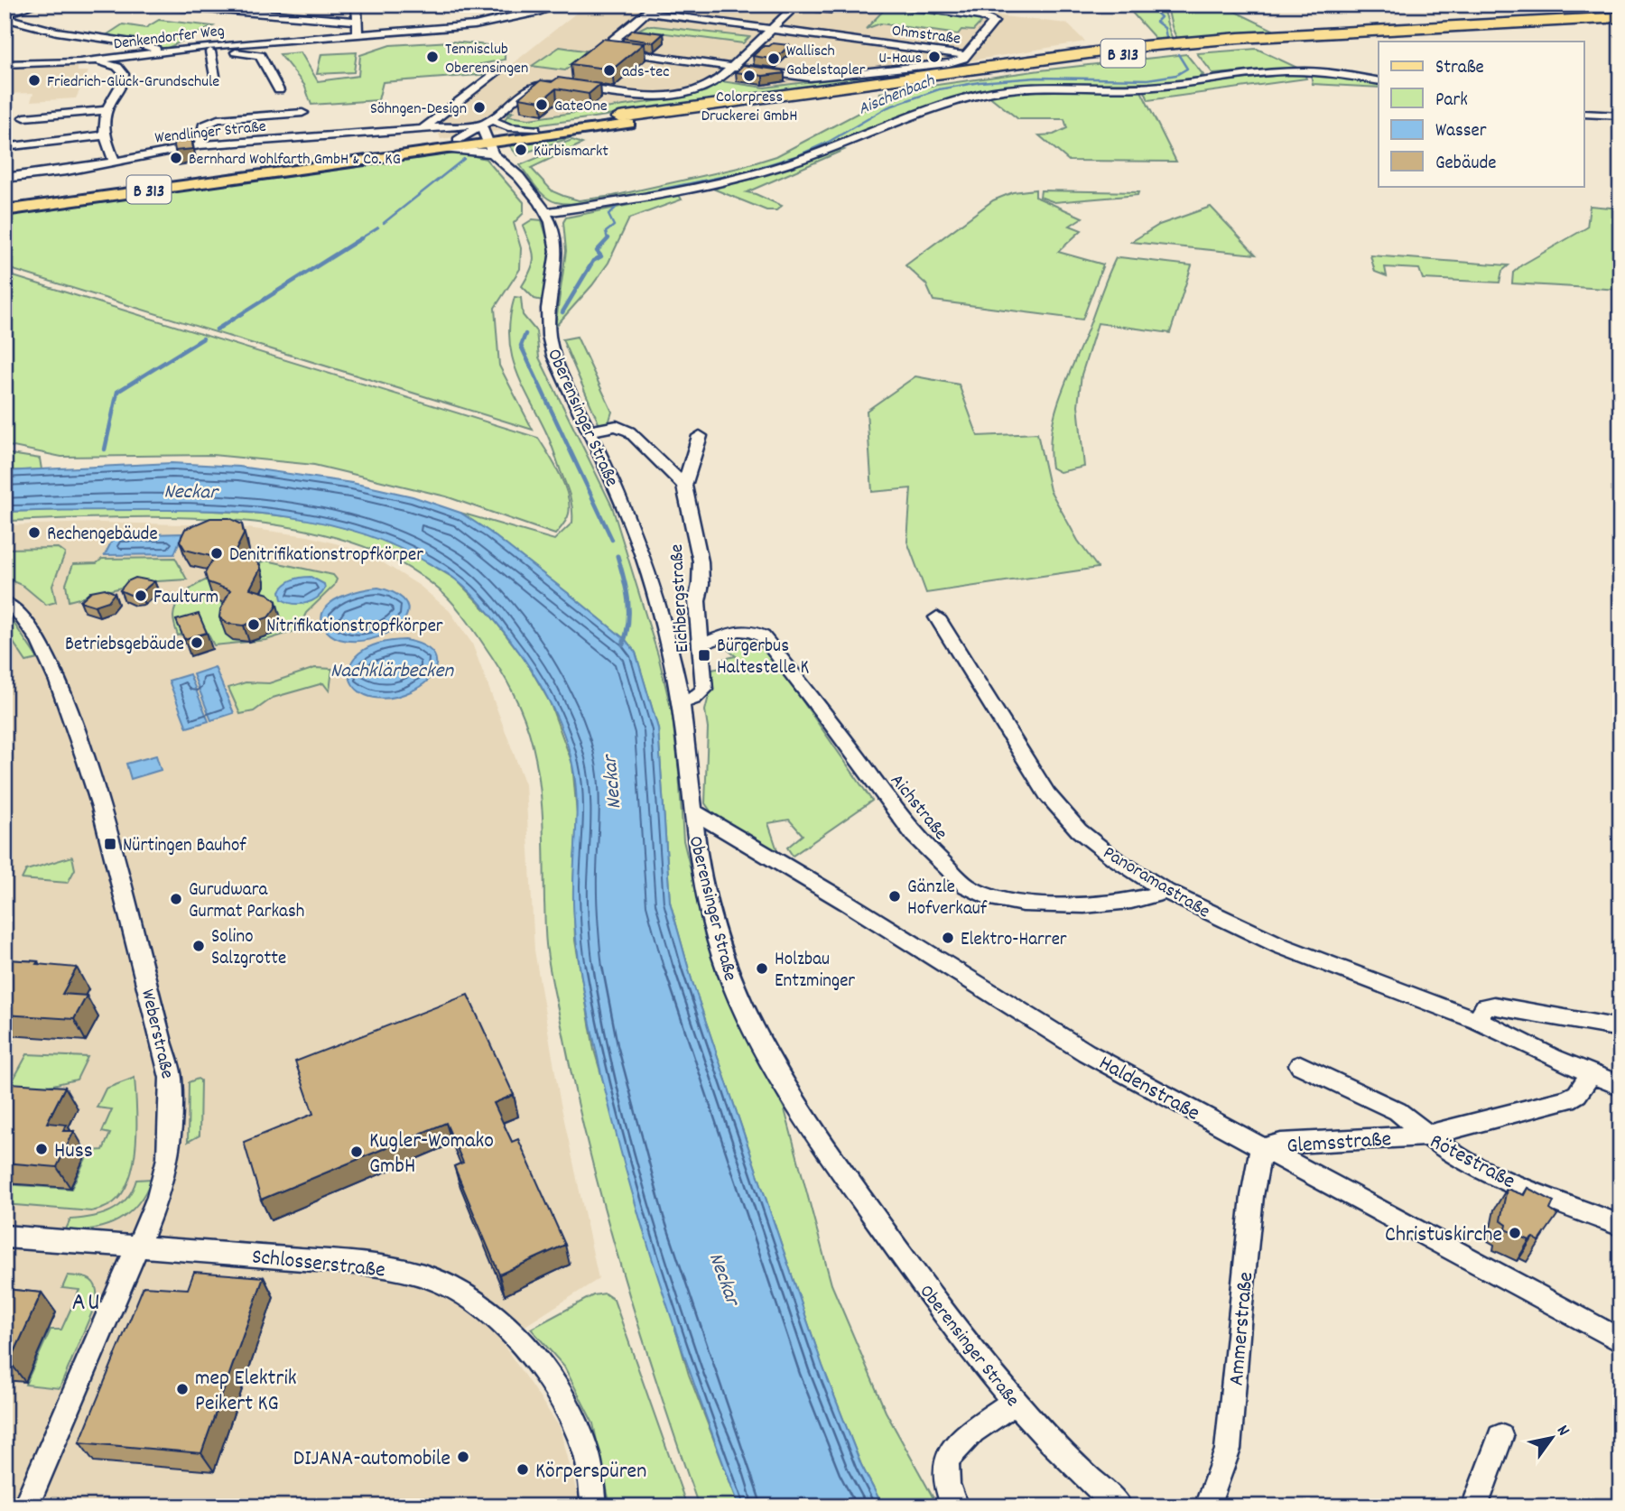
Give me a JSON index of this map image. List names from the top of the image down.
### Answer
{
  "streets": {
    "highway": ["B 313"],
    "street": [
      "Ohmstraße",
      "Denkendorfer Weg",
      "Wendlinger Straße",
      "Oberensinger Straße",
      "Eichbergstraße",
      "Aichstraße",
      "Panoramastraße",
      "Weberstraße",
      "Haldenstraße",
      "Glemsstraße",
      "Rötestraße",
      "Schlosserstraße",
      "Ammerstraße"
    ]
  },
  "crossings": [
    ["B 313", "Wendlinger Straße"],
    ["B 313", "Oberensinger Straße"],
    ["Wendlinger Straße", "Oberensinger Straße"],
    ["Oberensinger Straße", "Eichbergstraße"],
    ["Oberensinger Straße", "Haldenstraße"],
    ["Eichbergstraße", "Aichstraße"],
    ["Aichstraße", "Panoramastraße"],
    ["Panoramastraße", "Glemsstraße"],
    ["Weberstraße", "Schlosserstraße"],
    ["Haldenstraße", "Glemsstraße"],
    ["Haldenstraße", "Ammerstraße"],
    ["Glemsstraße", "Rötestraße"],
    ["Glemsstraße", "Ammerstraße"]
  ],
  "districts": ["AU"],
  "water": ["Aischenbach", "Neckar", "Nachklärbecken"],
  "places": {
    "other": [
      "Tennisclub Oberensingen",
      "U-Haus",
      "Wallisch Gabelstapler",
      "ads-tec",
      "Colorpress Druckerei GmbH",
      "Friedrich-Glück-Grundschule",
      "GateOne",
      "Söhngen-Design",
      "Kürbismarkt",
      "Bernhard Wohlfarth GmbH & Co. KG",
      "Rechengebäude",
      "Denitrifikationstropfkörper",
      "Faulturm",
      "Nitrifikationstropfkörper",
      "Betriebsgebäude",
      "Gänzle Hofverkauf",
      "Gurudwara Gurmat Parkash",
      "Elektro-Harrer",
      "Solino Salzgrotte",
      "Holzbau Entzminger",
      "Huss",
      "Kugler-Womako GmbH",
      "Christuskirche",
      "mep Elektrik Peikert KG",
      "DIJANA-automobile",
      "Körperspüren"
    ],
    "transit": ["Bürgerbus Haltestelle K", "Nürtingen Bauhof"]
  },
  "legend": [
    "Straße",
    "Park",
    "Wasser",
    "Gebäude"
  ],
  "north": "top right"
}
